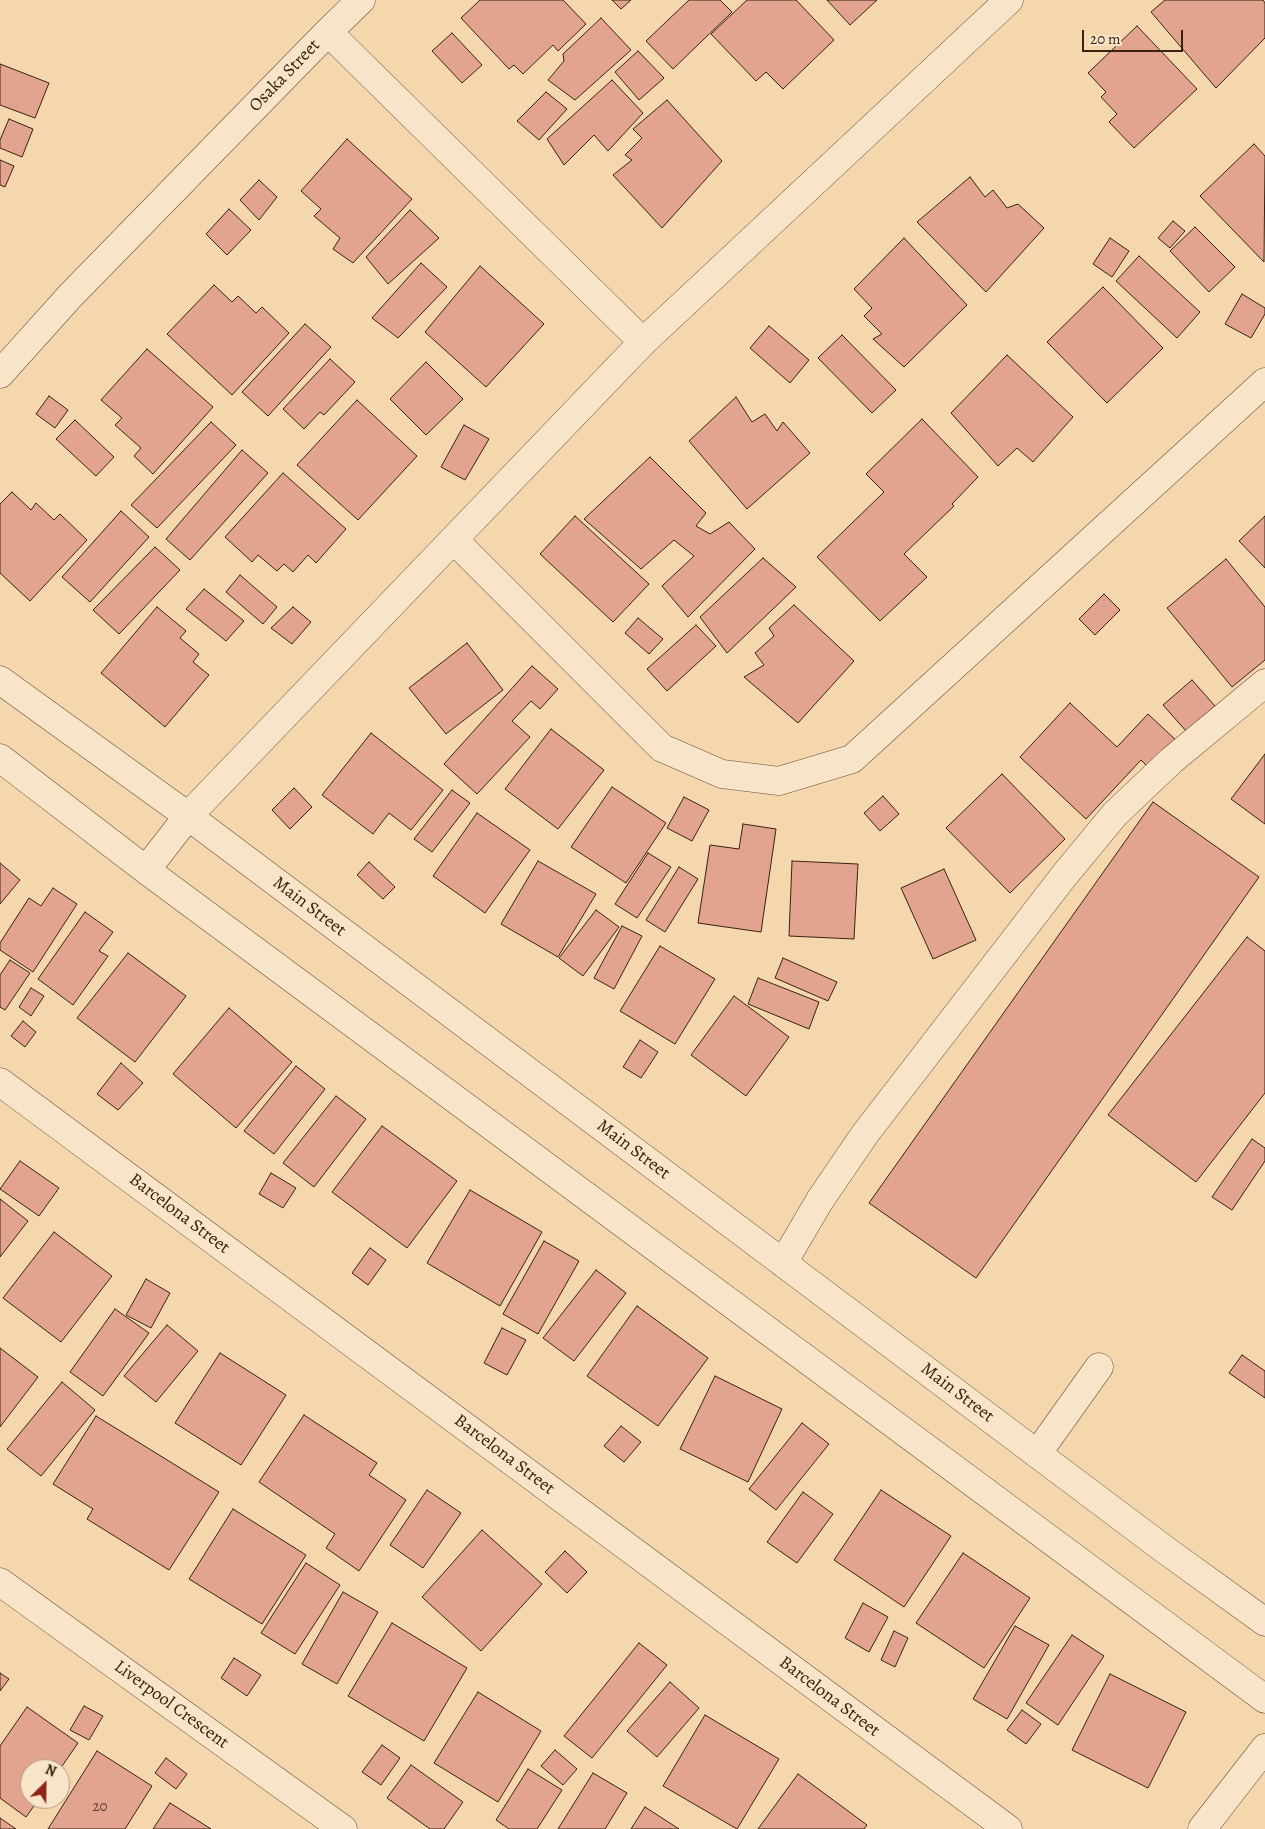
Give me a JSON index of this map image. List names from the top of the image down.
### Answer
{
  "streets": {
    "street": [
      "Osaka Street",
      "Main Street",
      "Barcelona Street",
      "Liverpool Crescent"
    ]
  },
  "house_numbers": ["20"],
  "scale_bar": "20 m",
  "north": "top right"
}
